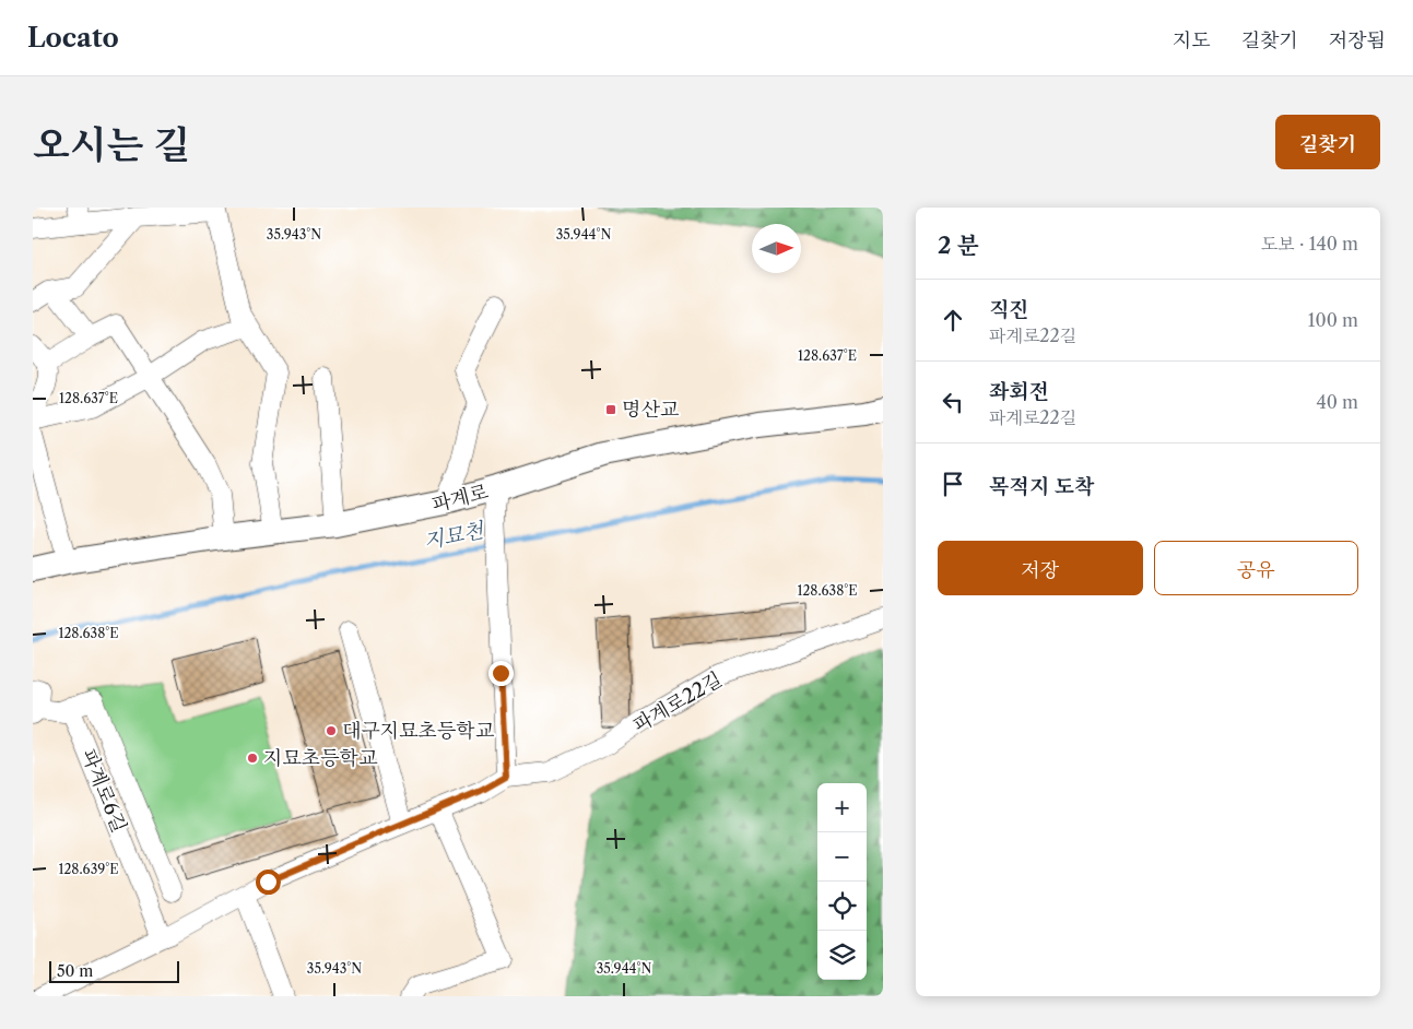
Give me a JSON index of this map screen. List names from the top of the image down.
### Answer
{
  "streets": {
    "main road": ["파계로"],
    "street": ["파계로22길", "파계로6길"]
  },
  "crossings": [
    ["파계로22길", "파계로6길"]
  ],
  "water": ["지묘천"],
  "places": {
    "transit": ["명산교"],
    "other": ["대구지묘초등학교", "지묘초등학교"]
  },
  "scale_bar": "50 m",
  "north": "right",
  "page": {
    "header": "Locato",
    "nav": ["지도", "길찾기", "저장됨"],
    "title": "오시는 길",
    "buttons": [
      "길찾기",
      ["저장", "공유"]
    ],
    "heading": ["2 분", "도보 · 140 m"],
    "list": [
      ["직진", "파계로22길", "100 m"],
      ["좌회전", "파계로22길", "40 m"],
      "목적지 도착"
    ],
    "map_buttons": ["+", "−"],
    "scale": "50 m"
  },
  "coordinates": [
    "35.943°N",
    "35.944°N",
    "128.637°E",
    "128.638°E",
    "128.639°E"
  ]
}
